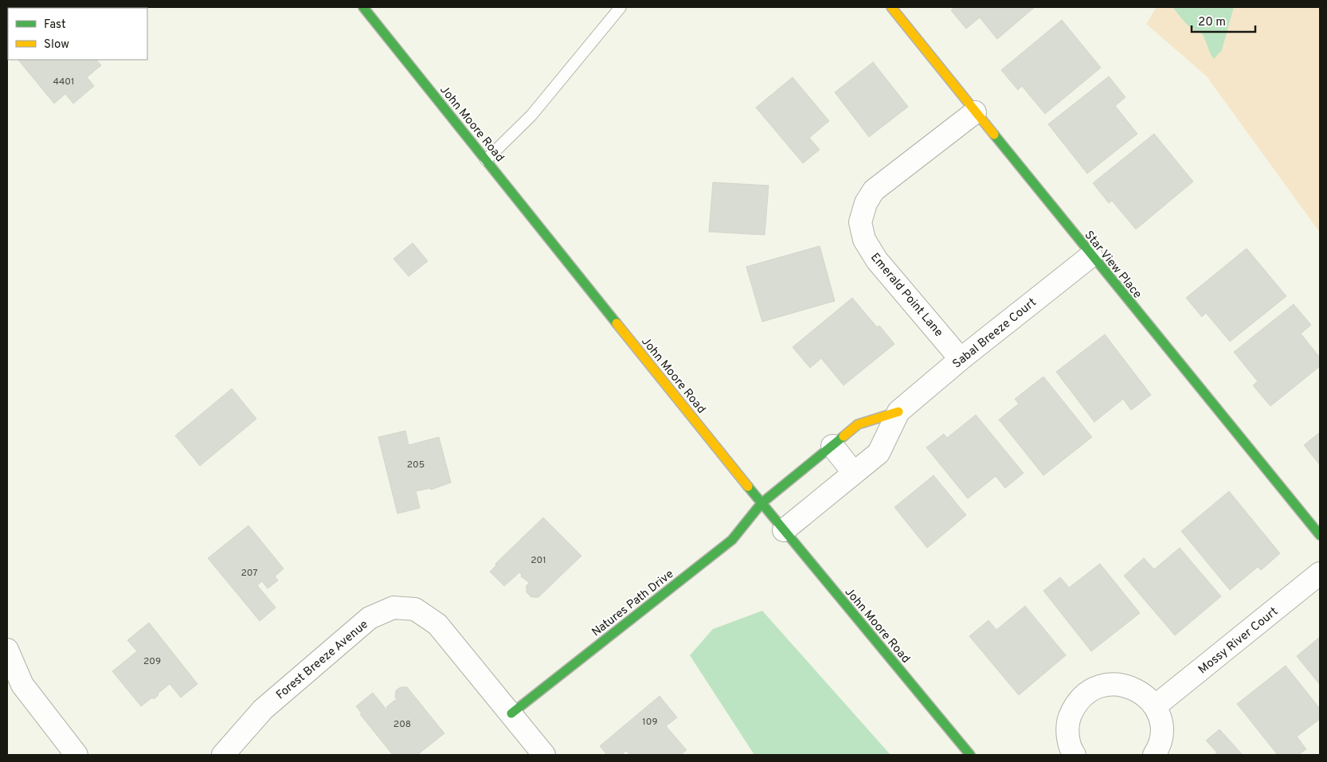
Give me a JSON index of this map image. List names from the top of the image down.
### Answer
{
  "streets": {
    "street": [
      "John Moore Road",
      "Star View Place",
      "Emerald Point Lane",
      "Sabal Breeze Court",
      "Natures Path Drive",
      "Mossy River Court",
      "Forest Breeze Avenue"
    ]
  },
  "crossings": [
    ["John Moore Road", "Sabal Breeze Court"],
    ["John Moore Road", "Natures Path Drive"],
    ["Star View Place", "Emerald Point Lane"],
    ["Star View Place", "Sabal Breeze Court"],
    ["Emerald Point Lane", "Sabal Breeze Court"],
    ["Sabal Breeze Court", "Natures Path Drive"],
    ["Natures Path Drive", "Forest Breeze Avenue"]
  ],
  "house_numbers": [
    "4401",
    "205",
    "201",
    "207",
    "209",
    "109",
    "208"
  ],
  "legend": ["Fast", "Slow"],
  "scale_bar": "20 m"
}
